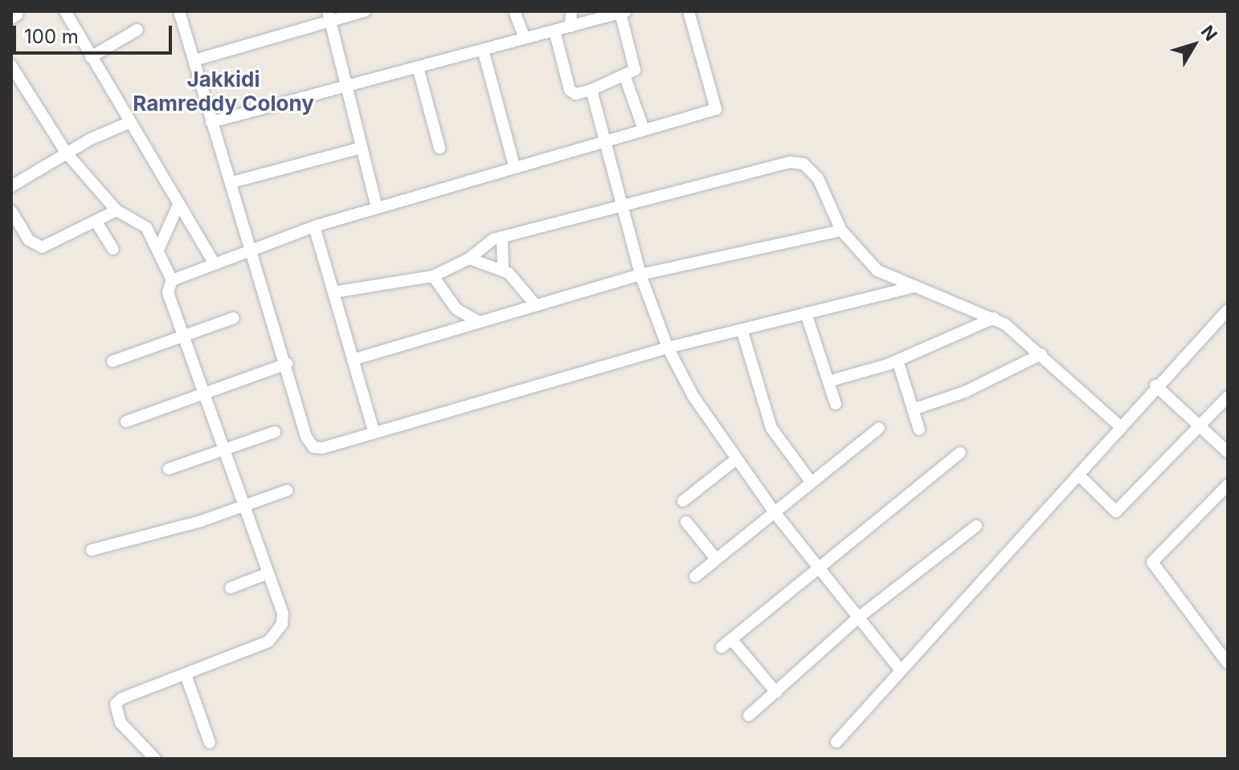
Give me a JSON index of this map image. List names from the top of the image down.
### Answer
{
  "districts": ["Jakkidi Ramreddy Colony"],
  "scale_bar": "100 m",
  "north": "top right"
}
